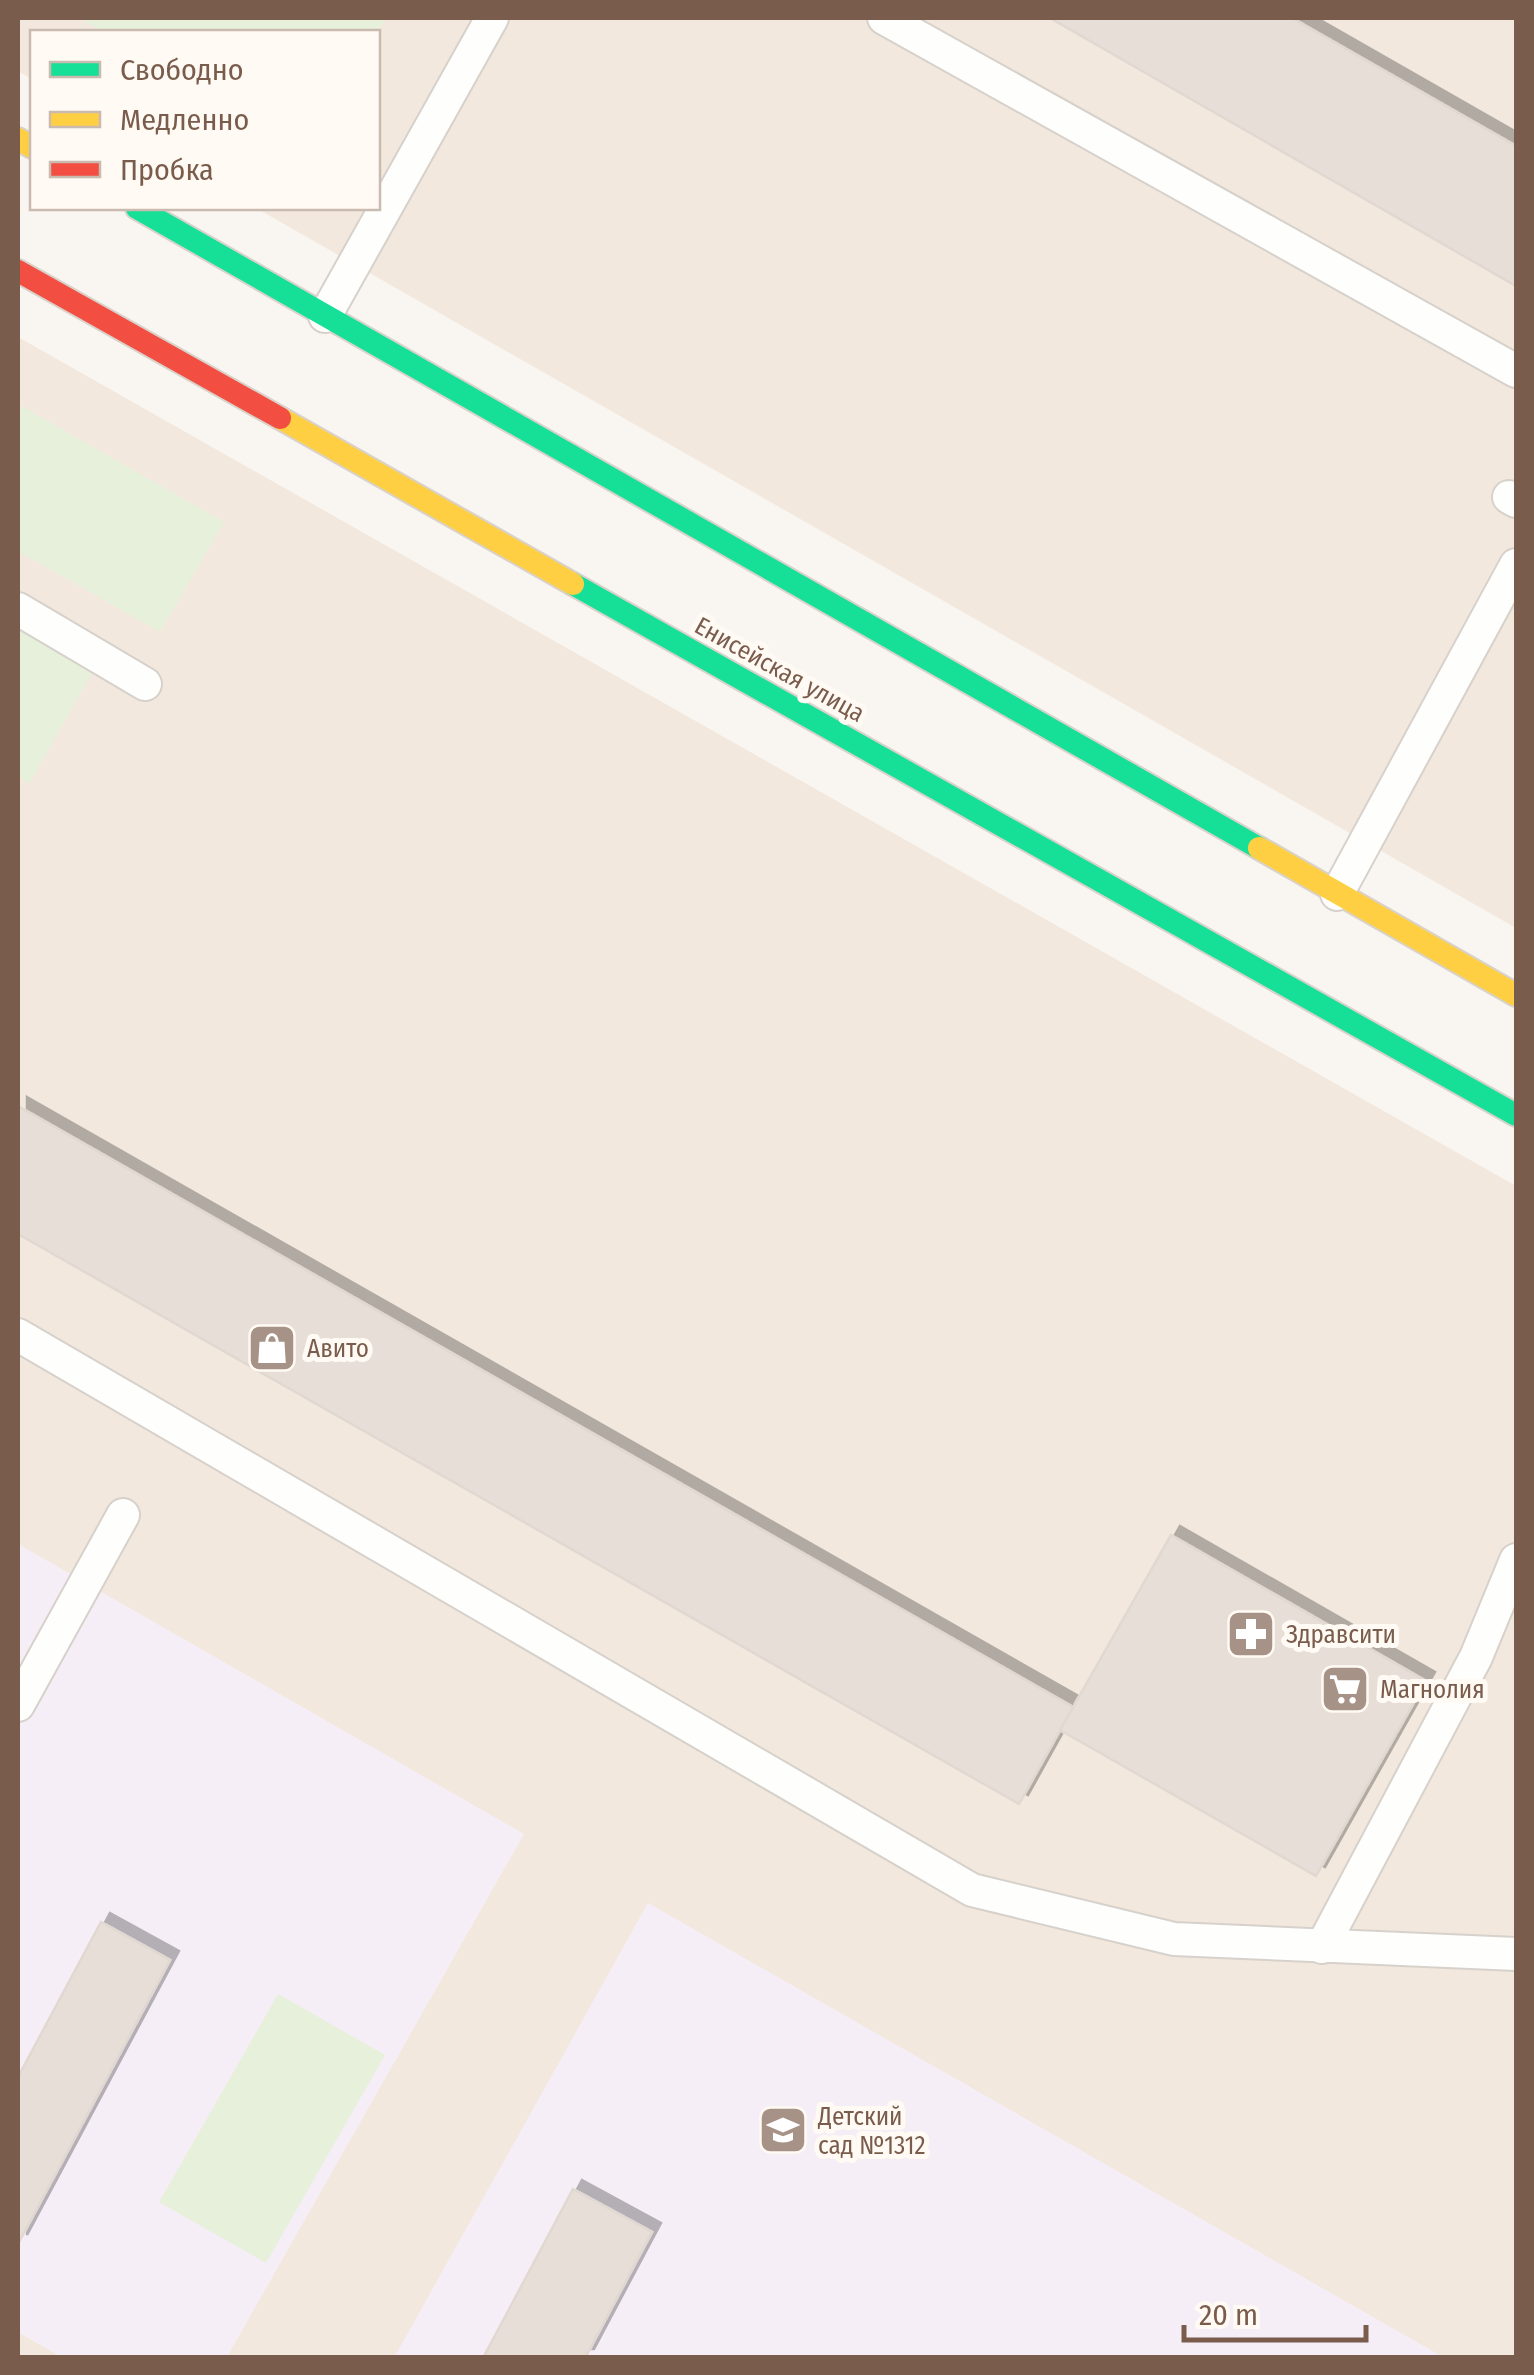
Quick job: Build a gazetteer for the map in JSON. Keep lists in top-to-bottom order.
{
  "streets": {
    "main road": ["Енисейская улица"]
  },
  "places": {
    "shop": ["Авито"],
    "pharmacy": ["Здравсити"],
    "supermarket": ["Магнолия"],
    "school or university": ["Детский сад №1312"]
  },
  "legend": ["Свободно", "Медленно", "Пробка"],
  "scale_bar": "20 m"
}
